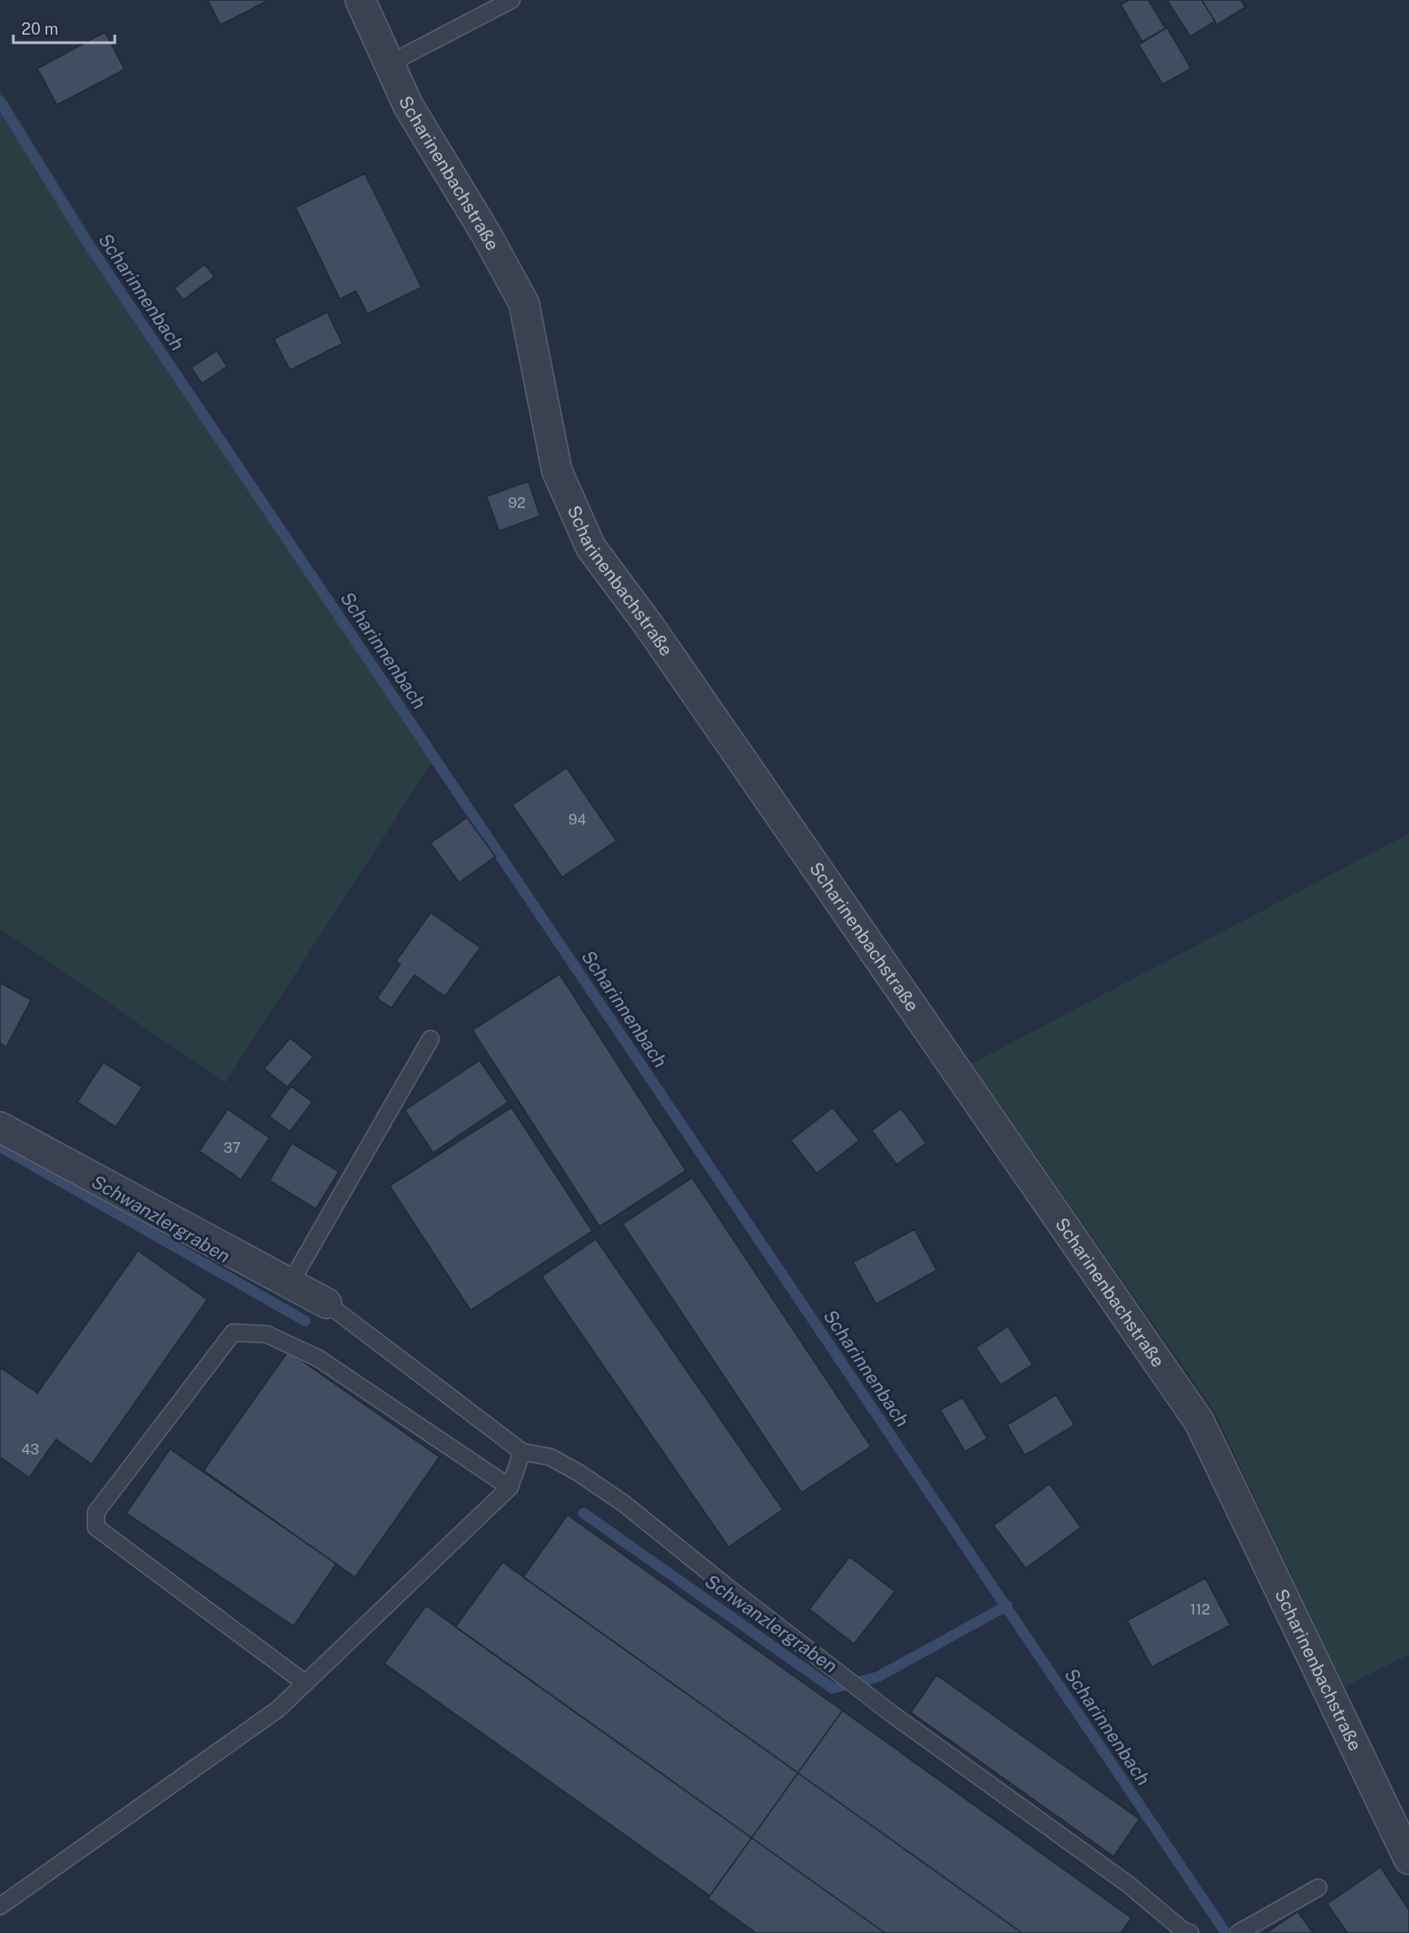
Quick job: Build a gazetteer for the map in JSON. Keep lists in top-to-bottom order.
{
  "streets": {
    "street": ["Scharinenbachstraße"]
  },
  "water": ["Scharinnenbach", "Schwanzlergraben"],
  "house_numbers": [
    "92",
    "94",
    "37",
    "43",
    "112"
  ],
  "scale_bar": "20 m"
}
